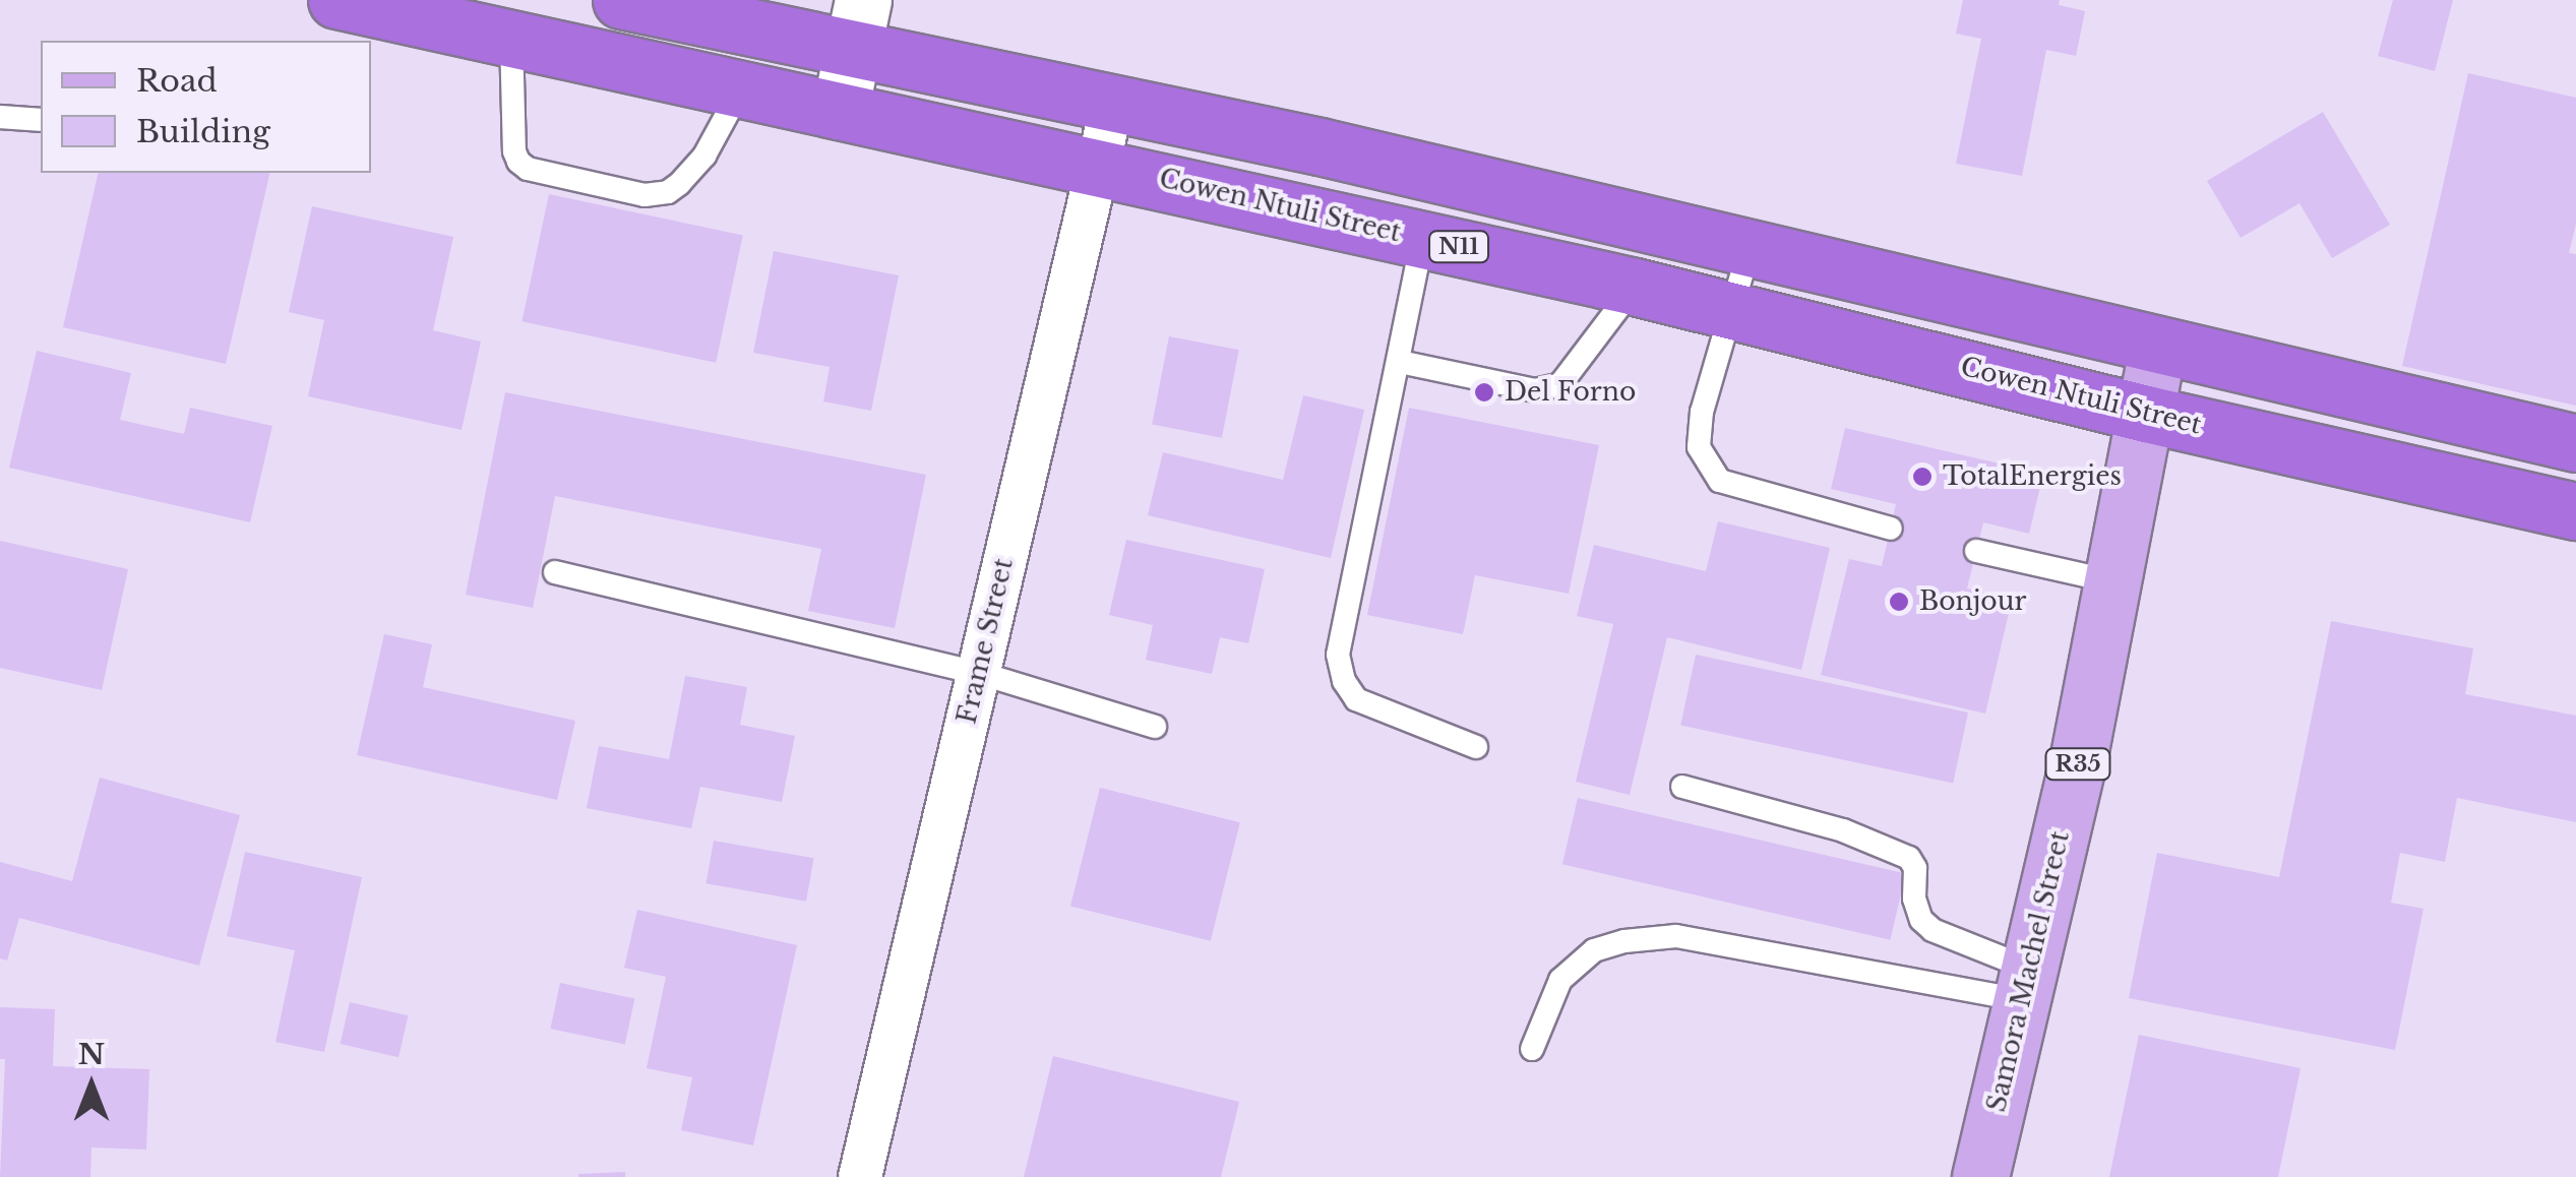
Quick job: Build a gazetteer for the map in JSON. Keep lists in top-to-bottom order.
{
  "streets": {
    "highway": ["Cowen Ntuli Street", "N11"],
    "main road": ["R35", "Samora Machel Street"],
    "street": ["Frame Street"]
  },
  "crossings": [
    ["Cowen Ntuli Street", "Frame Street"],
    ["Cowen Ntuli Street", "Samora Machel Street"]
  ],
  "places": ["Del Forno", "TotalEnergies", "Bonjour"],
  "legend": ["Road", "Building"],
  "north": "top"
}
